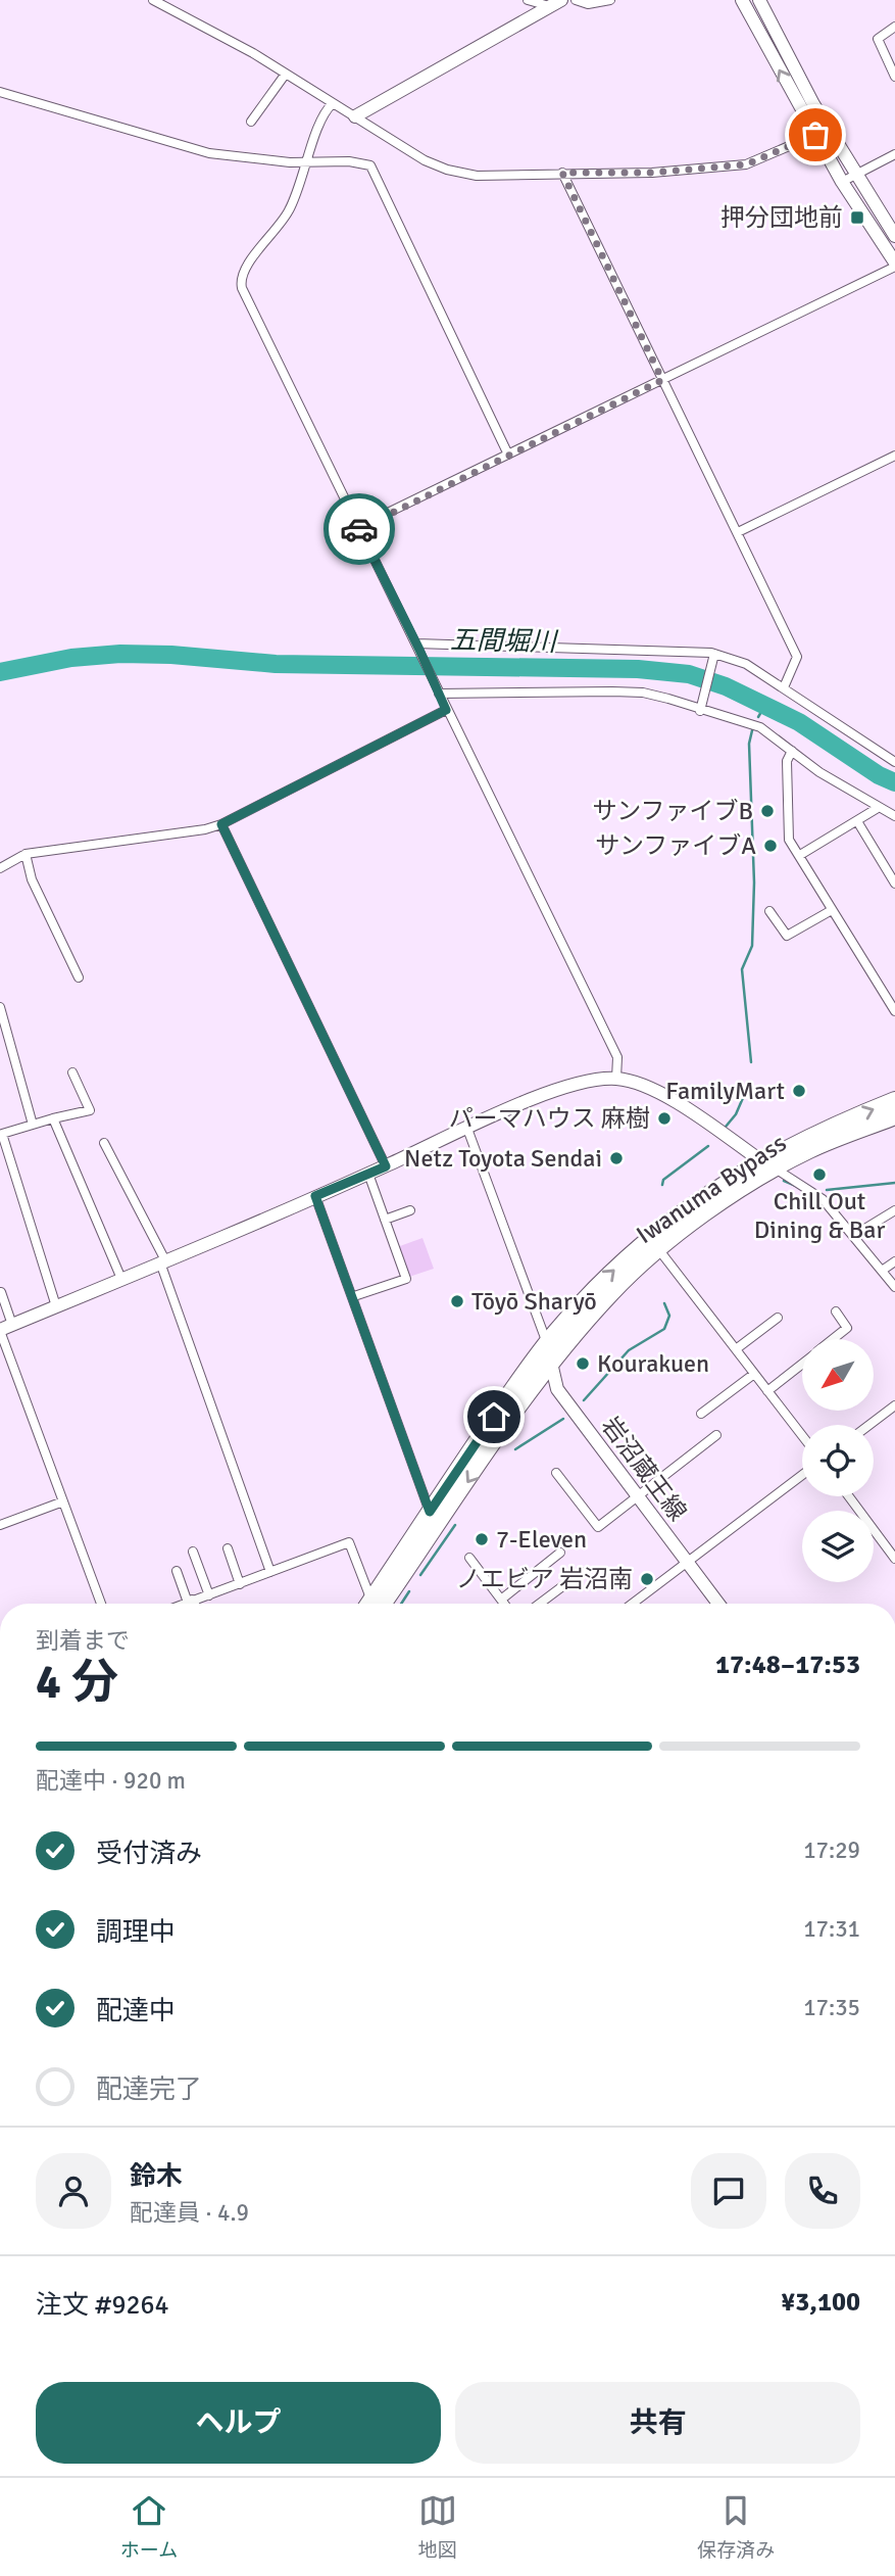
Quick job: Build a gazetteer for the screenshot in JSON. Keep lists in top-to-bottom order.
{
  "streets": {
    "highway": ["Iwanuma Bypass"],
    "street": ["岩沼蔵王線"]
  },
  "crossings": [
    ["Iwanuma Bypass", "岩沼蔵王線"]
  ],
  "water": ["五間堀川"],
  "places": {
    "transit": ["押分団地前"],
    "other": [
      "サンファイブB",
      "サンファイブA",
      "FamilyMart",
      "パーマハウス 麻樹",
      "Netz Toyota Sendai",
      "Chill Out Dining & Bar",
      "Tōyō Sharyō",
      "Kourakuen",
      "7-Eleven",
      "ノエビア 岩沼南"
    ]
  },
  "north": "bottom left",
  "page": {
    "heading": ["4 分", "到着まで", "17:48–17:53"],
    "panel": [
      "鈴木",
      "配達員 · 4.9",
      "注文 #9264",
      "¥3,100"
    ],
    "bar": "配達中 · 920 m",
    "list": [
      ["受付済み", "17:29"],
      ["調理中", "17:31"],
      ["配達中", "17:35"],
      "配達完了"
    ],
    "buttons": ["ヘルプ", "共有"],
    "tabs": ["ホーム", "地図", "保存済み"]
  }
}
